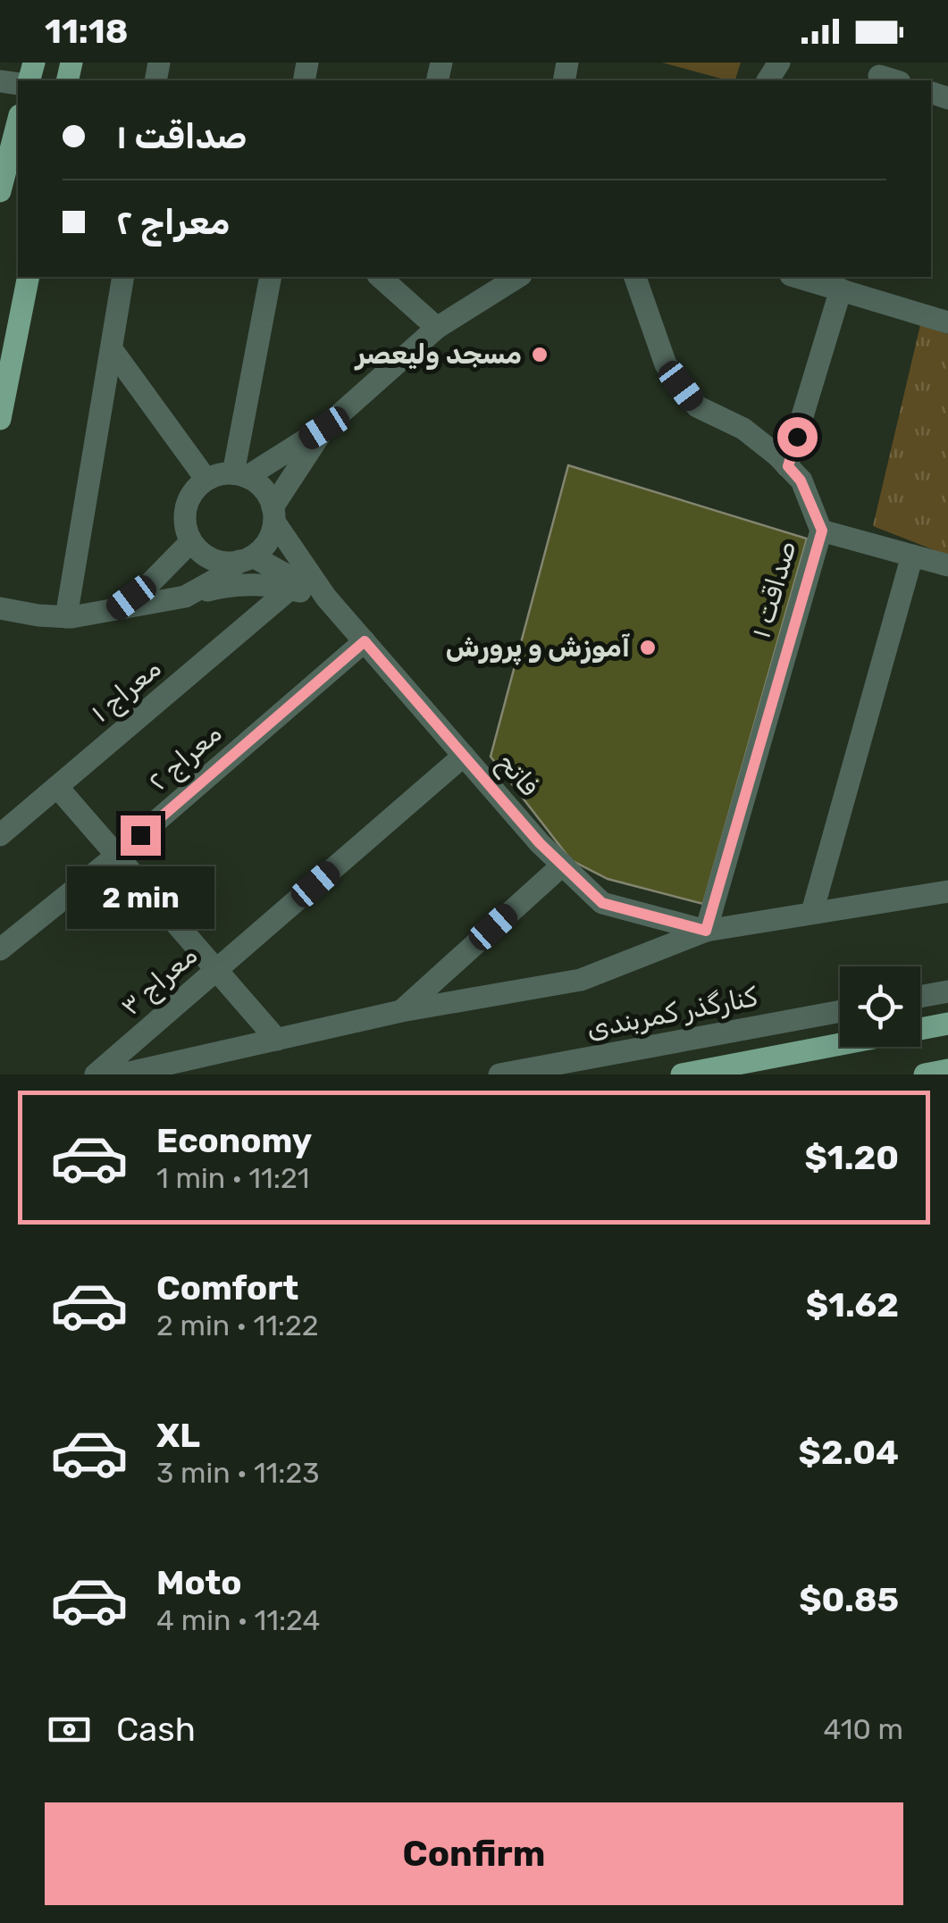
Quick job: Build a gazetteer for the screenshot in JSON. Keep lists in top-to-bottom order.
{
  "streets": {
    "street": [
      "صداقت ۱",
      "معراج ۱",
      "معراج ۲",
      "فاتح",
      "معراج ۳",
      "کنارگذر کمربندی"
    ]
  },
  "crossings": [
    ["صداقت ۱", "فاتح"],
    ["معراج ۲", "فاتح"],
    ["فاتح", "معراج ۳"]
  ],
  "places": ["مسجد ولیعصر", "آموزش و پرورش"],
  "page": {
    "status": "11:18",
    "banner": ["صداقت ۱", "معراج ۲"],
    "bubble": "2 min",
    "list": [
      {
        "name": "Economy",
        "note": "1 min · 11:21",
        "value": "$1.20"
      },
      {
        "name": "Comfort",
        "note": "2 min · 11:22",
        "value": "$1.62"
      },
      {
        "name": "XL",
        "note": "3 min · 11:23",
        "value": "$2.04"
      },
      {
        "name": "Moto",
        "note": "4 min · 11:24",
        "value": "$0.85"
      }
    ],
    "pay": ["Cash", "410 m"],
    "buttons": "Confirm"
  }
}
